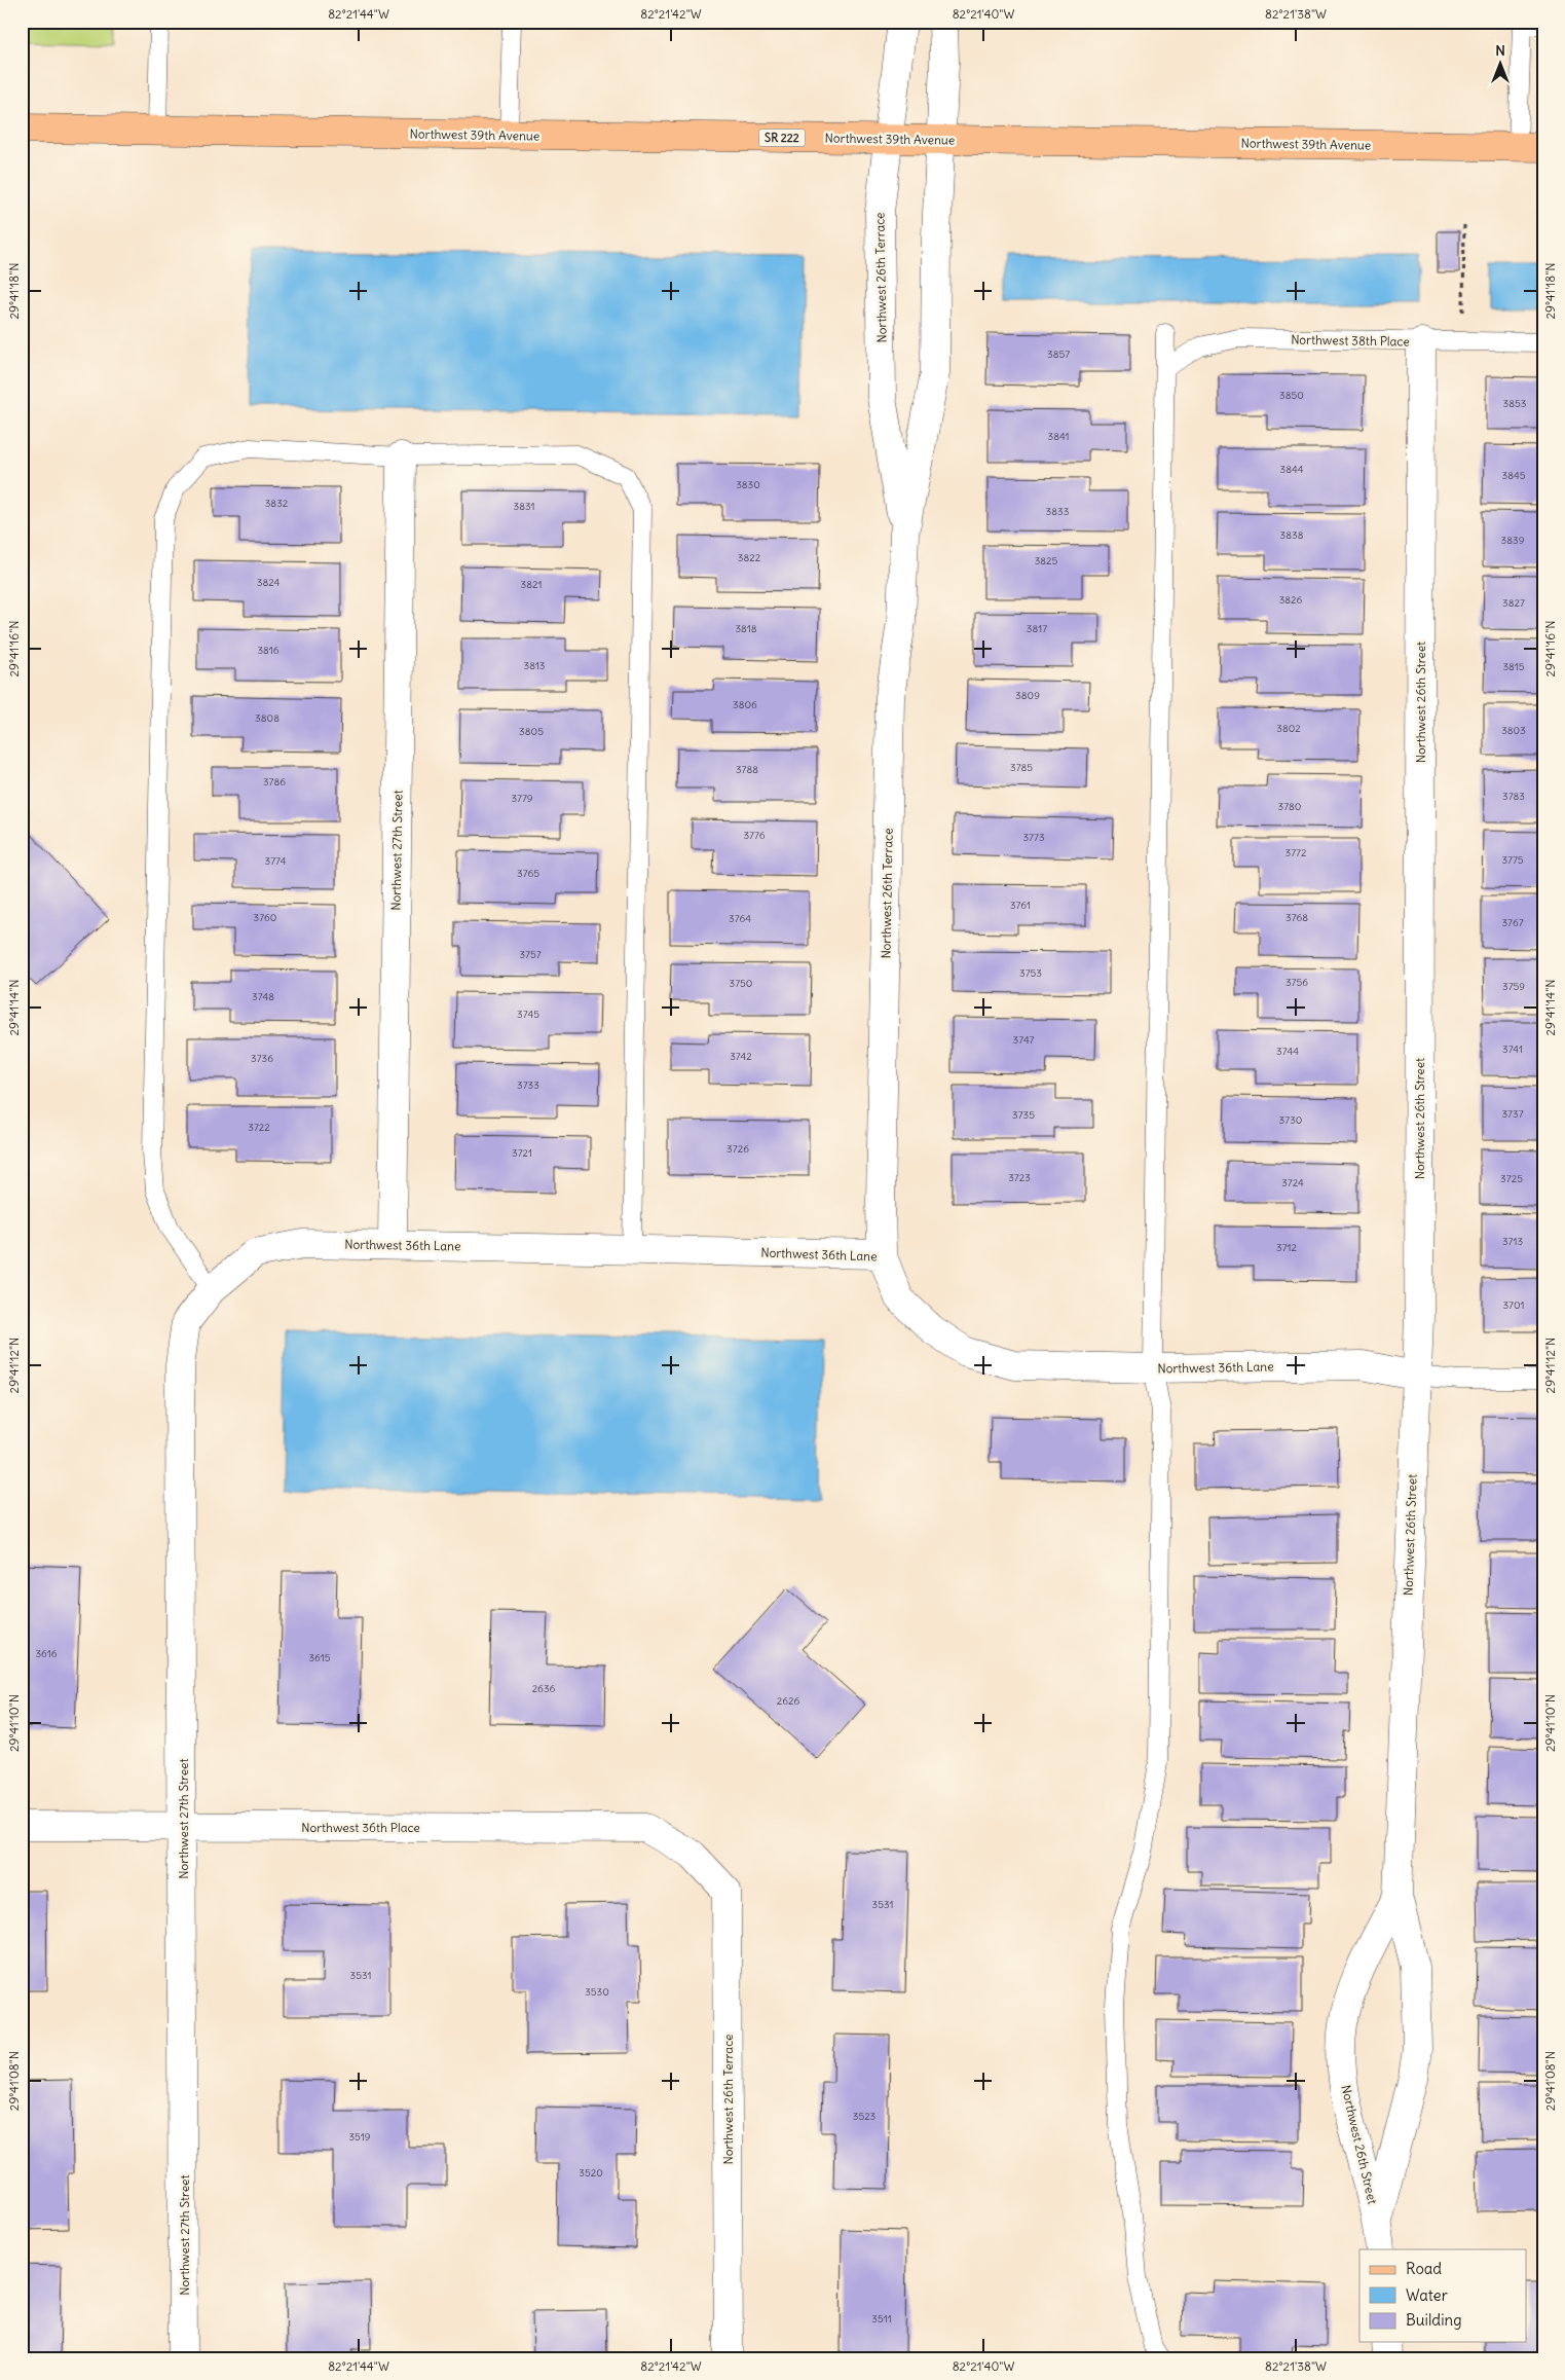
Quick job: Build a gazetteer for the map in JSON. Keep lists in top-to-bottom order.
{
  "streets": {
    "main road": ["Northwest 39th Avenue", "SR 222"],
    "street": [
      "Northwest 26th Terrace",
      "Northwest 26th Street",
      "Northwest 27th Street",
      "Northwest 36th Lane",
      "Northwest 36th Place"
    ],
    "lane": ["Northwest 38th Place"]
  },
  "crossings": [
    ["Northwest 39th Avenue", "Northwest 26th Terrace"],
    ["Northwest 26th Terrace", "Northwest 36th Lane"],
    ["Northwest 26th Terrace", "Northwest 36th Place"],
    ["Northwest 38th Place", "Northwest 26th Street"],
    ["Northwest 26th Street", "Northwest 36th Lane"],
    ["Northwest 27th Street", "Northwest 36th Lane"],
    ["Northwest 27th Street", "Northwest 36th Place"]
  ],
  "house_numbers": [
    "3857",
    "3850",
    "3853",
    "3841",
    "3844",
    "3845",
    "3830",
    "3832",
    "3831",
    "3833",
    "3838",
    "3839",
    "3822",
    "3825",
    "3824",
    "3821",
    "3826",
    "3827",
    "3818",
    "3817",
    "3816",
    "3813",
    "3815",
    "3809",
    "3806",
    "3808",
    "3802",
    "3803",
    "3805",
    "3785",
    "3788",
    "3786",
    "3783",
    "3779",
    "3780",
    "3776",
    "3773",
    "3772",
    "3775",
    "3774",
    "3765",
    "3761",
    "3760",
    "3768",
    "3764",
    "3767",
    "3757",
    "3753",
    "3756",
    "3750",
    "3759",
    "3748",
    "3745",
    "3747",
    "3741",
    "3744",
    "3742",
    "3736",
    "3733",
    "3737",
    "3735",
    "3730",
    "3722",
    "3726",
    "3721",
    "3723",
    "3725",
    "3724",
    "3713",
    "3712",
    "3701",
    "3616",
    "3615",
    "2636",
    "2626",
    "3531",
    "3531",
    "3530",
    "3523",
    "3519",
    "3520",
    "3511"
  ],
  "legend": ["Road", "Water", "Building"],
  "north": "top",
  "coordinates": [
    "82°21'44\"W",
    "82°21'42\"W",
    "82°21'40\"W",
    "82°21'38\"W",
    "29°41'18\"N",
    "29°41'16\"N",
    "29°41'14\"N",
    "29°41'12\"N",
    "29°41'10\"N",
    "29°41'08\"N"
  ]
}
